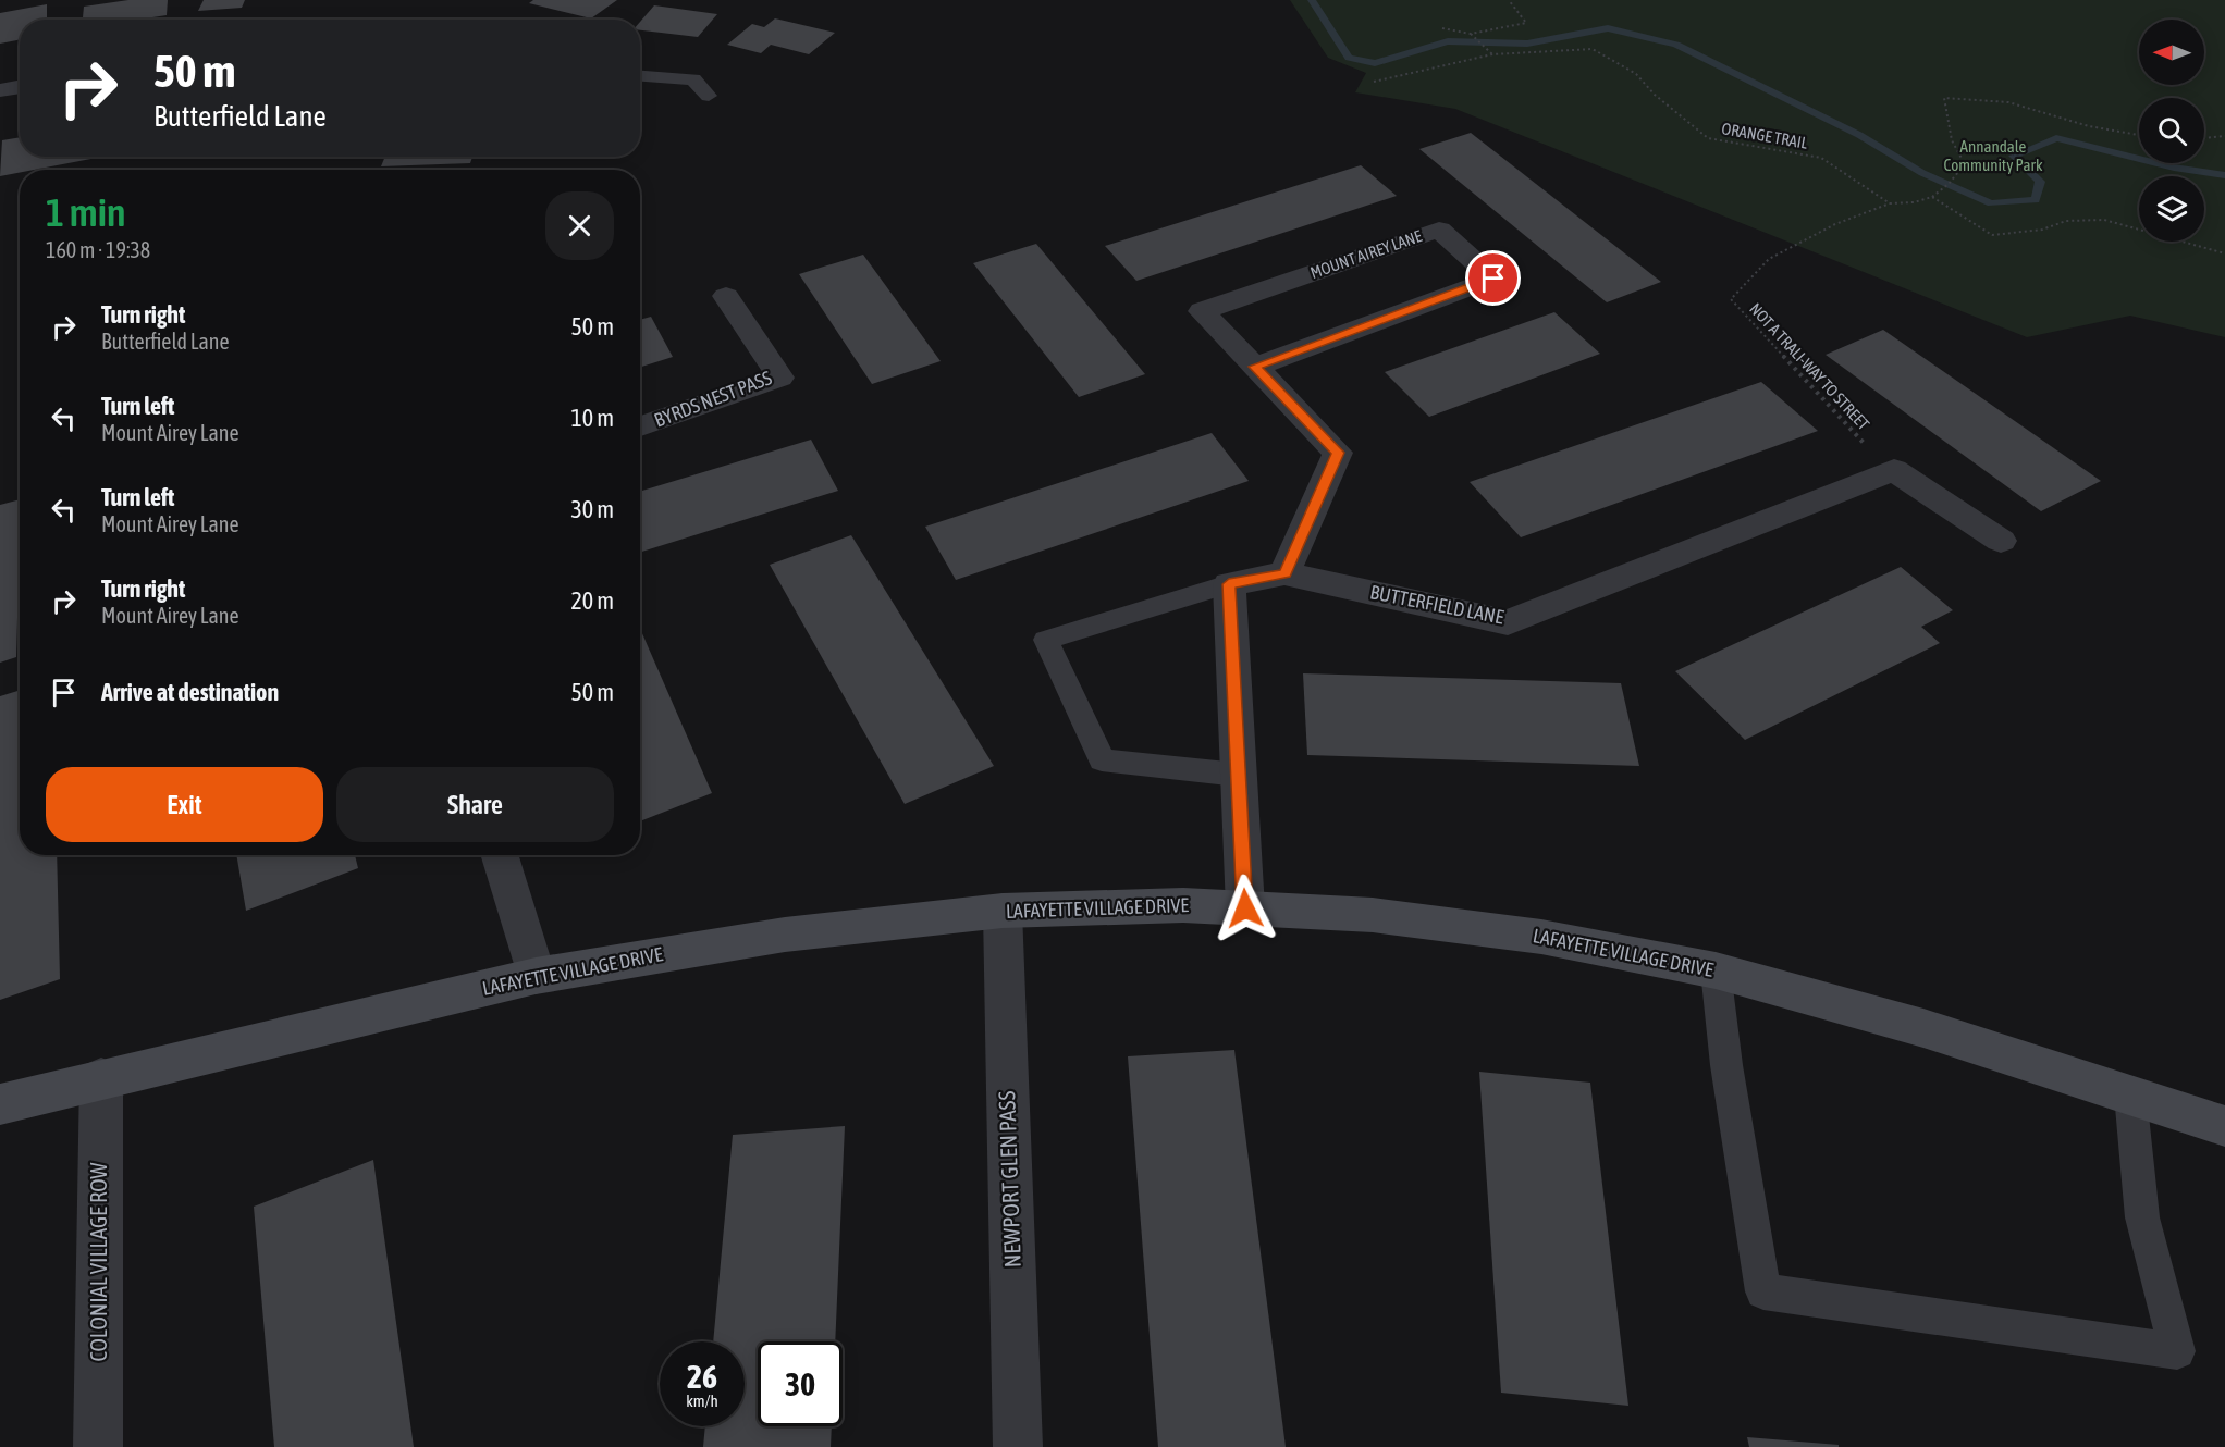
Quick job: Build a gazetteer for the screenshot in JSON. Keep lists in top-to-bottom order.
{
  "streets": {
    "street": [
      "MOUNT AIREY LANE",
      "BYRDS NEST PASS",
      "BUTTERFIELD LANE",
      "LAFAYETTE VILLAGE DRIVE",
      "NEWPORT GLEN PASS",
      "COLONIAL VILLAGE ROW"
    ],
    "path": ["ORANGE TRAIL", "NOT A TRALI-WAY TO STREET"]
  },
  "crossings": [
    ["ORANGE TRAIL", "NOT A TRALI-WAY TO STREET"],
    ["MOUNT AIREY LANE", "BUTTERFIELD LANE"],
    ["NOT A TRALI-WAY TO STREET", "BUTTERFIELD LANE"],
    ["LAFAYETTE VILLAGE DRIVE", "NEWPORT GLEN PASS"],
    ["LAFAYETTE VILLAGE DRIVE", "COLONIAL VILLAGE ROW"]
  ],
  "parks": ["Annandale Community Park"],
  "north": "left",
  "page": {
    "turn": ["50 m", "Butterfield Lane"],
    "heading": ["1 min", "160 m · 19:38"],
    "list": [
      {
        "name": "Turn right",
        "note": "Butterfield Lane",
        "value": "50 m"
      },
      {
        "name": "Turn left",
        "note": "Mount Airey Lane",
        "value": "10 m"
      },
      {
        "name": "Turn left",
        "note": "Mount Airey Lane",
        "value": "30 m"
      },
      {
        "name": "Turn right",
        "note": "Mount Airey Lane",
        "value": "20 m"
      },
      {
        "name": "Arrive at destination",
        "value": "50 m"
      }
    ],
    "buttons": ["Exit", "Share"],
    "speed": "26 km/h",
    "limit": "30"
  }
}
